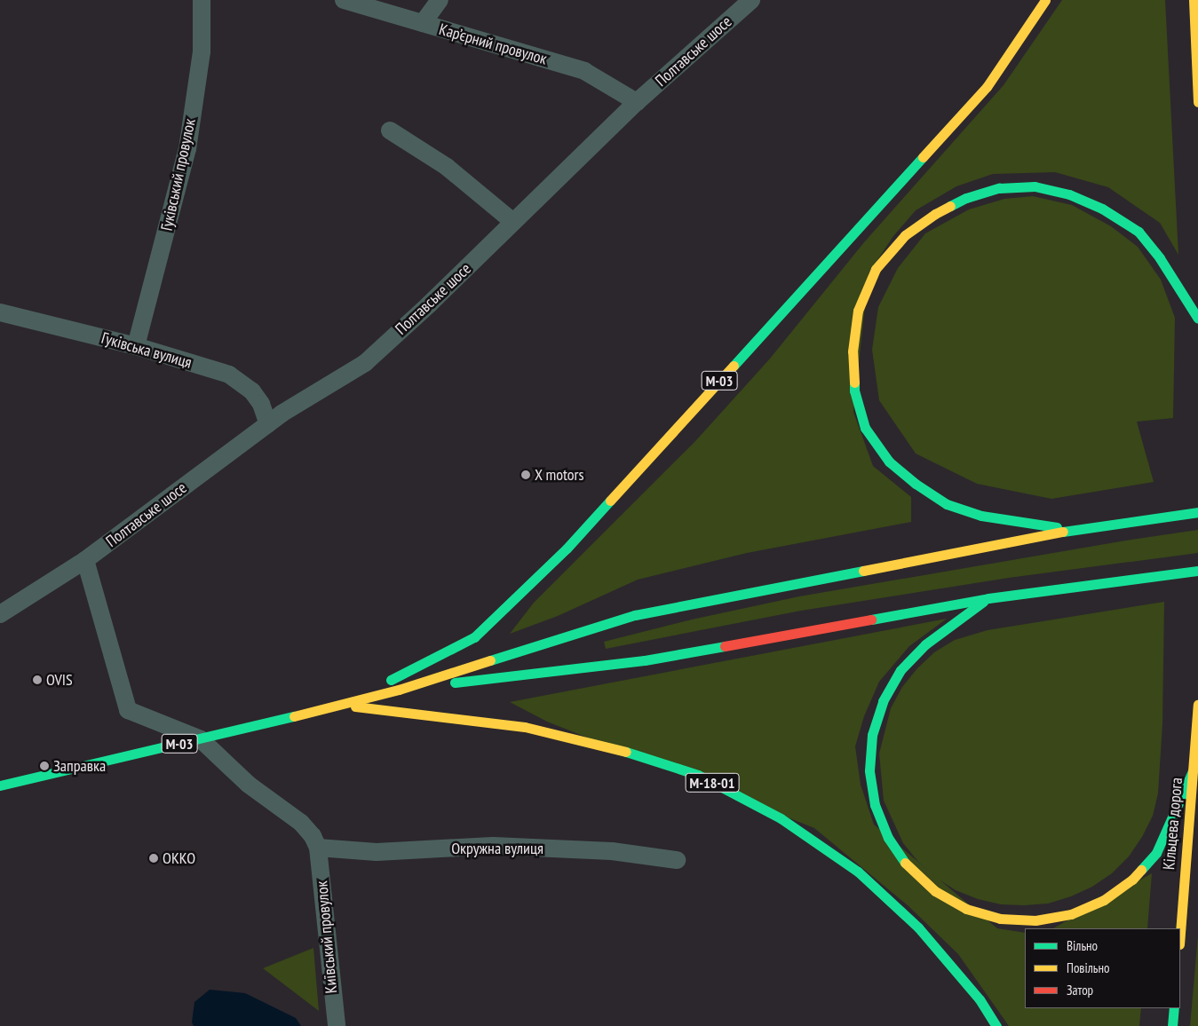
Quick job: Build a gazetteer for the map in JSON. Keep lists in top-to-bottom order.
{
  "streets": {
    "highway": ["М-03", "М-18-01", "Кільцева дорога"],
    "street": [
      "Кар’єрний провулок",
      "Полтавське шосе",
      "Гуківський провулок",
      "Гуківська вулиця",
      "Окружна вулиця",
      "Київський провулок"
    ]
  },
  "crossings": [
    ["Кар’єрний провулок", "Полтавське шосе"],
    ["Полтавське шосе", "Гуківська вулиця"],
    ["Гуківський провулок", "Гуківська вулиця"],
    ["М-03", "М-18-01"],
    ["Окружна вулиця", "Київський провулок"]
  ],
  "places": [
    "Х motors",
    "OVIS",
    "Заправка",
    "ОККО"
  ],
  "legend": ["Вільно", "Повільно", "Затор"]
}
